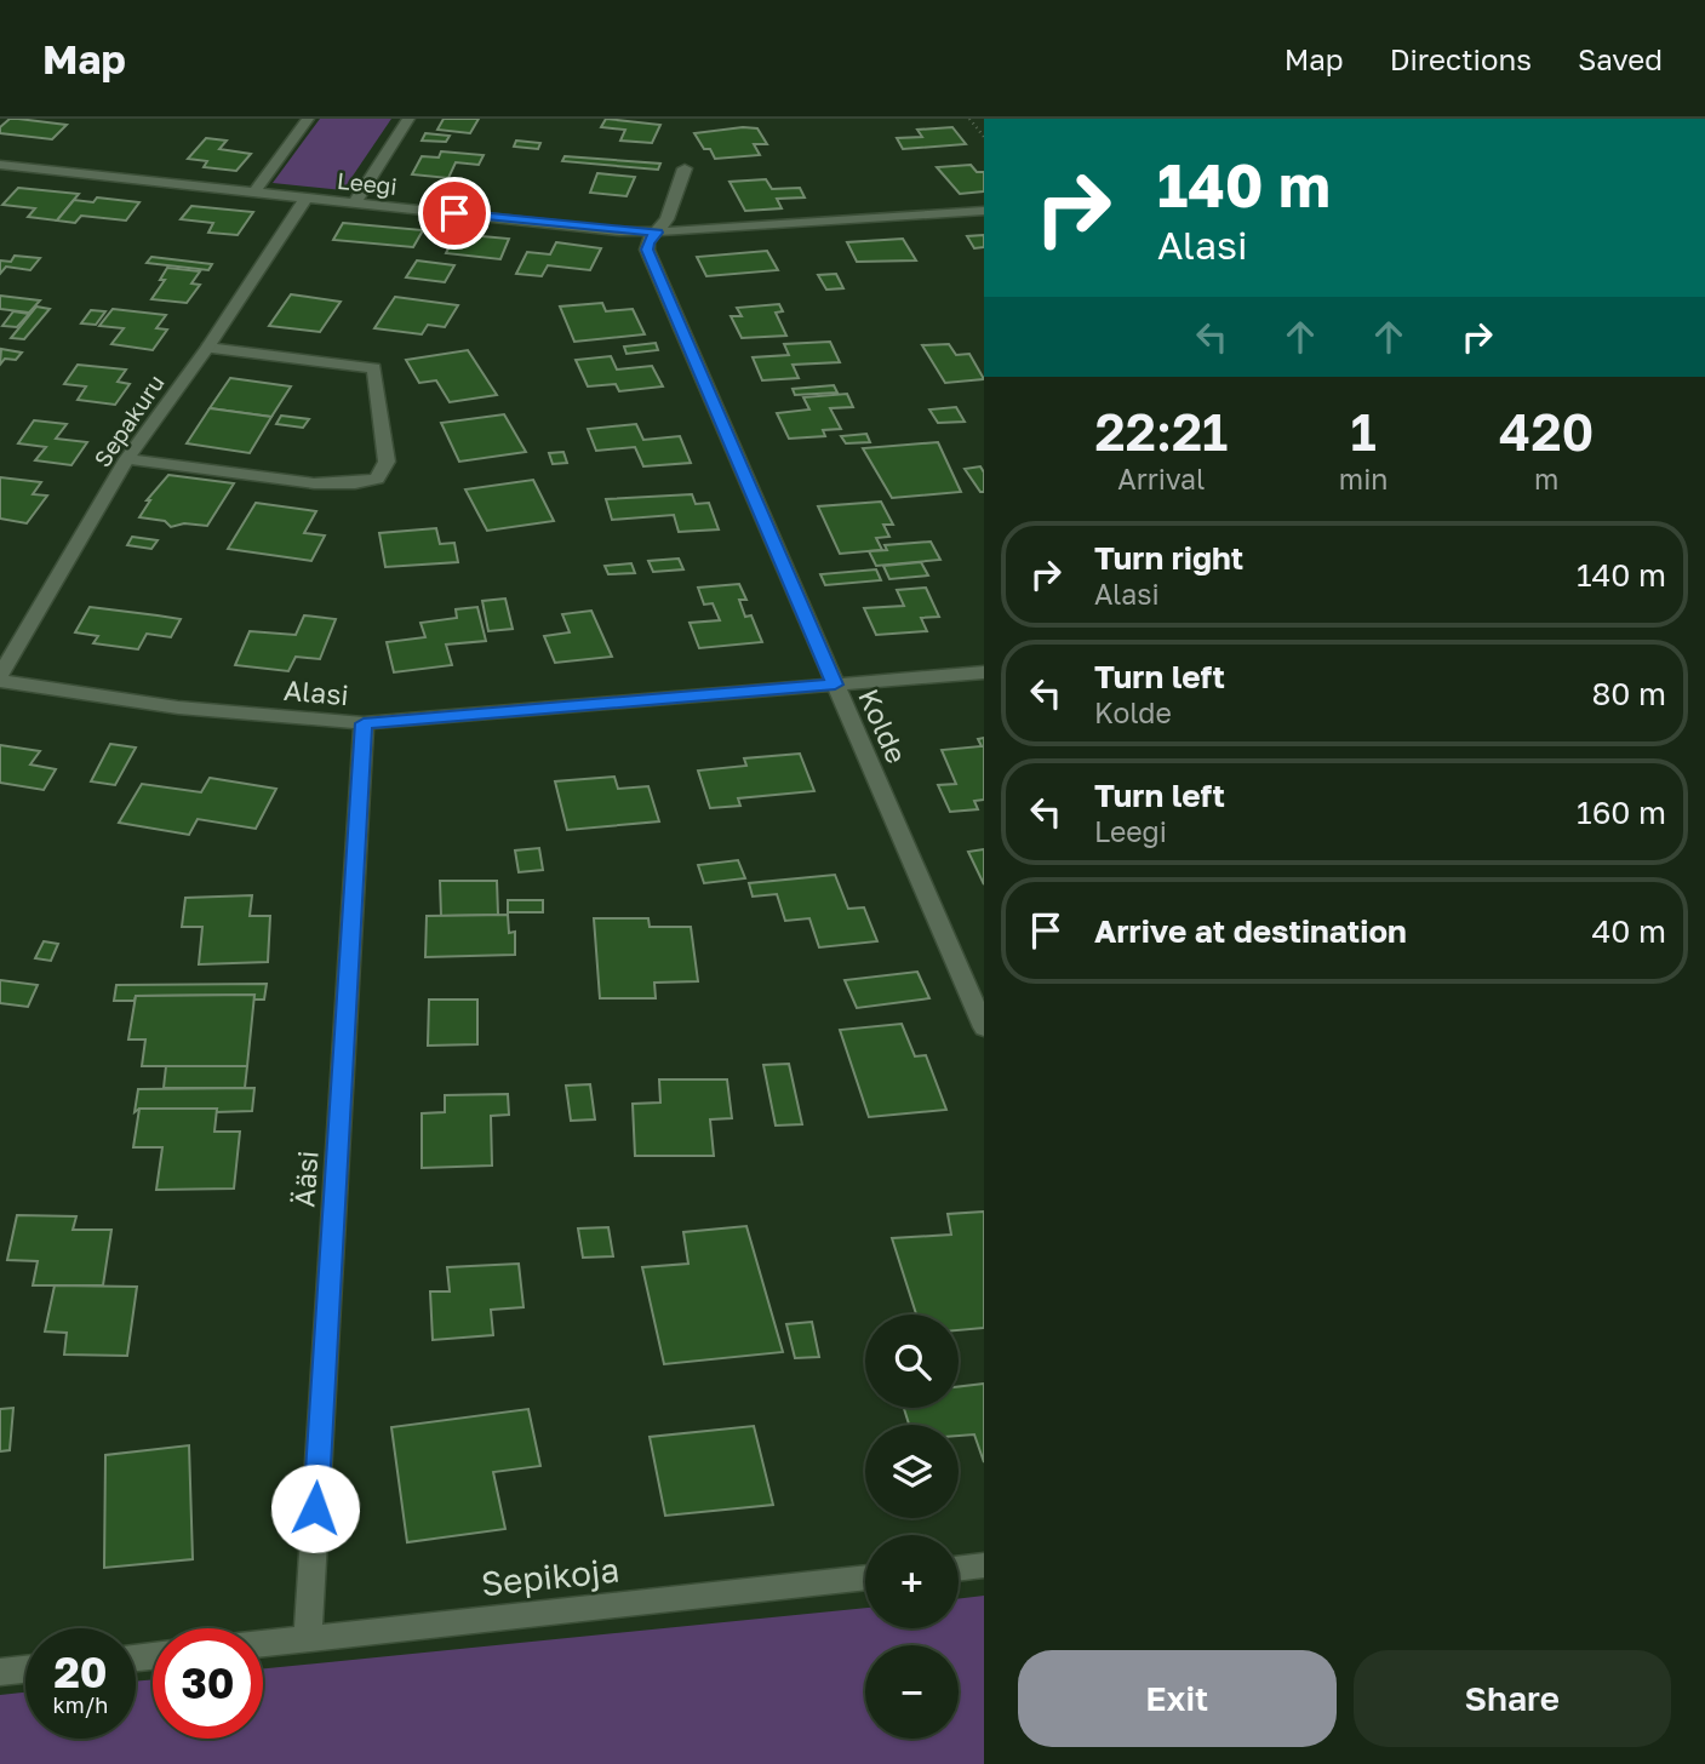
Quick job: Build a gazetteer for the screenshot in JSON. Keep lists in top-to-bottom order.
{
  "streets": {
    "street": [
      "Leegi",
      "Sepakuru",
      "Alasi",
      "Kolde",
      "Ääsi",
      "Sepikoja"
    ]
  },
  "crossings": [
    ["Leegi", "Sepakuru"],
    ["Leegi", "Kolde"],
    ["Sepakuru", "Alasi"],
    ["Alasi", "Kolde"],
    ["Alasi", "Ääsi"],
    ["Ääsi", "Sepikoja"]
  ],
  "page": {
    "header": "Map",
    "nav": ["Map", "Directions", "Saved"],
    "turn": ["140 m", "Alasi"],
    "eta": [
      "22:21",
      "Arrival",
      "1",
      "min",
      "420",
      "m"
    ],
    "list": [
      {
        "name": "Turn right",
        "note": "Alasi",
        "value": "140 m"
      },
      {
        "name": "Turn left",
        "note": "Kolde",
        "value": "80 m"
      },
      {
        "name": "Turn left",
        "note": "Leegi",
        "value": "160 m"
      },
      {
        "name": "Arrive at destination",
        "value": "40 m"
      }
    ],
    "map_buttons": ["+", "−"],
    "speed": "20 km/h",
    "limit": "30",
    "buttons": ["Exit", "Share"]
  }
}
